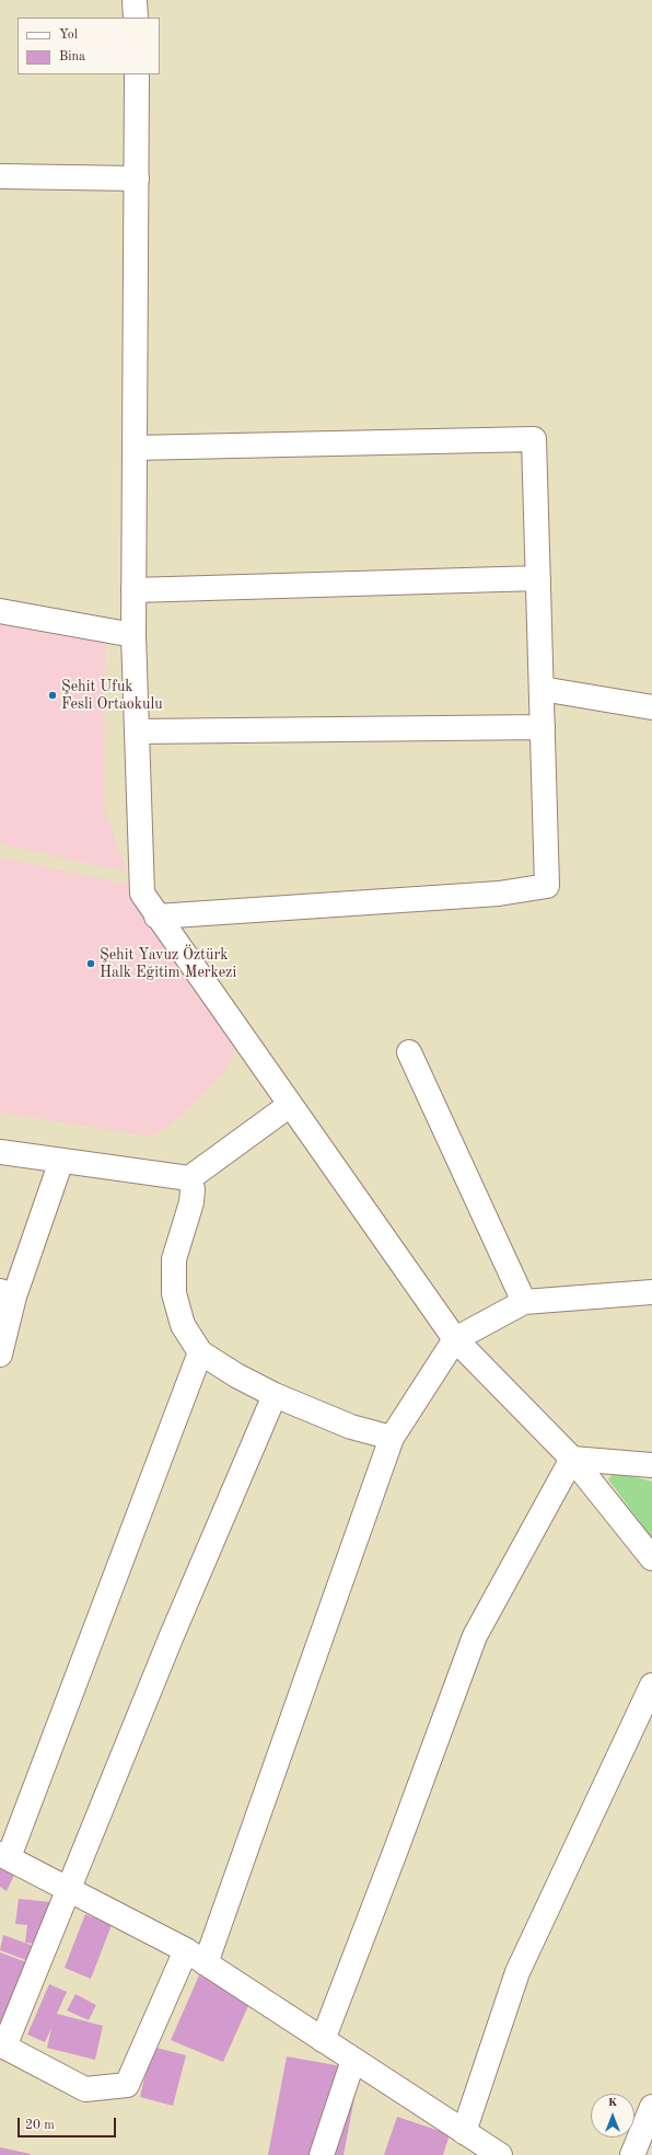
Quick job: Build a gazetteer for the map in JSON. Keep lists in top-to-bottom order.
{
  "places": ["Şehit Ufuk Fesli Ortaokulu", "Şehit Yavuz Öztürk Halk Eğitim Merkezi"],
  "legend": ["Yol", "Bina"],
  "scale_bar": "20 m",
  "north": "top"
}
